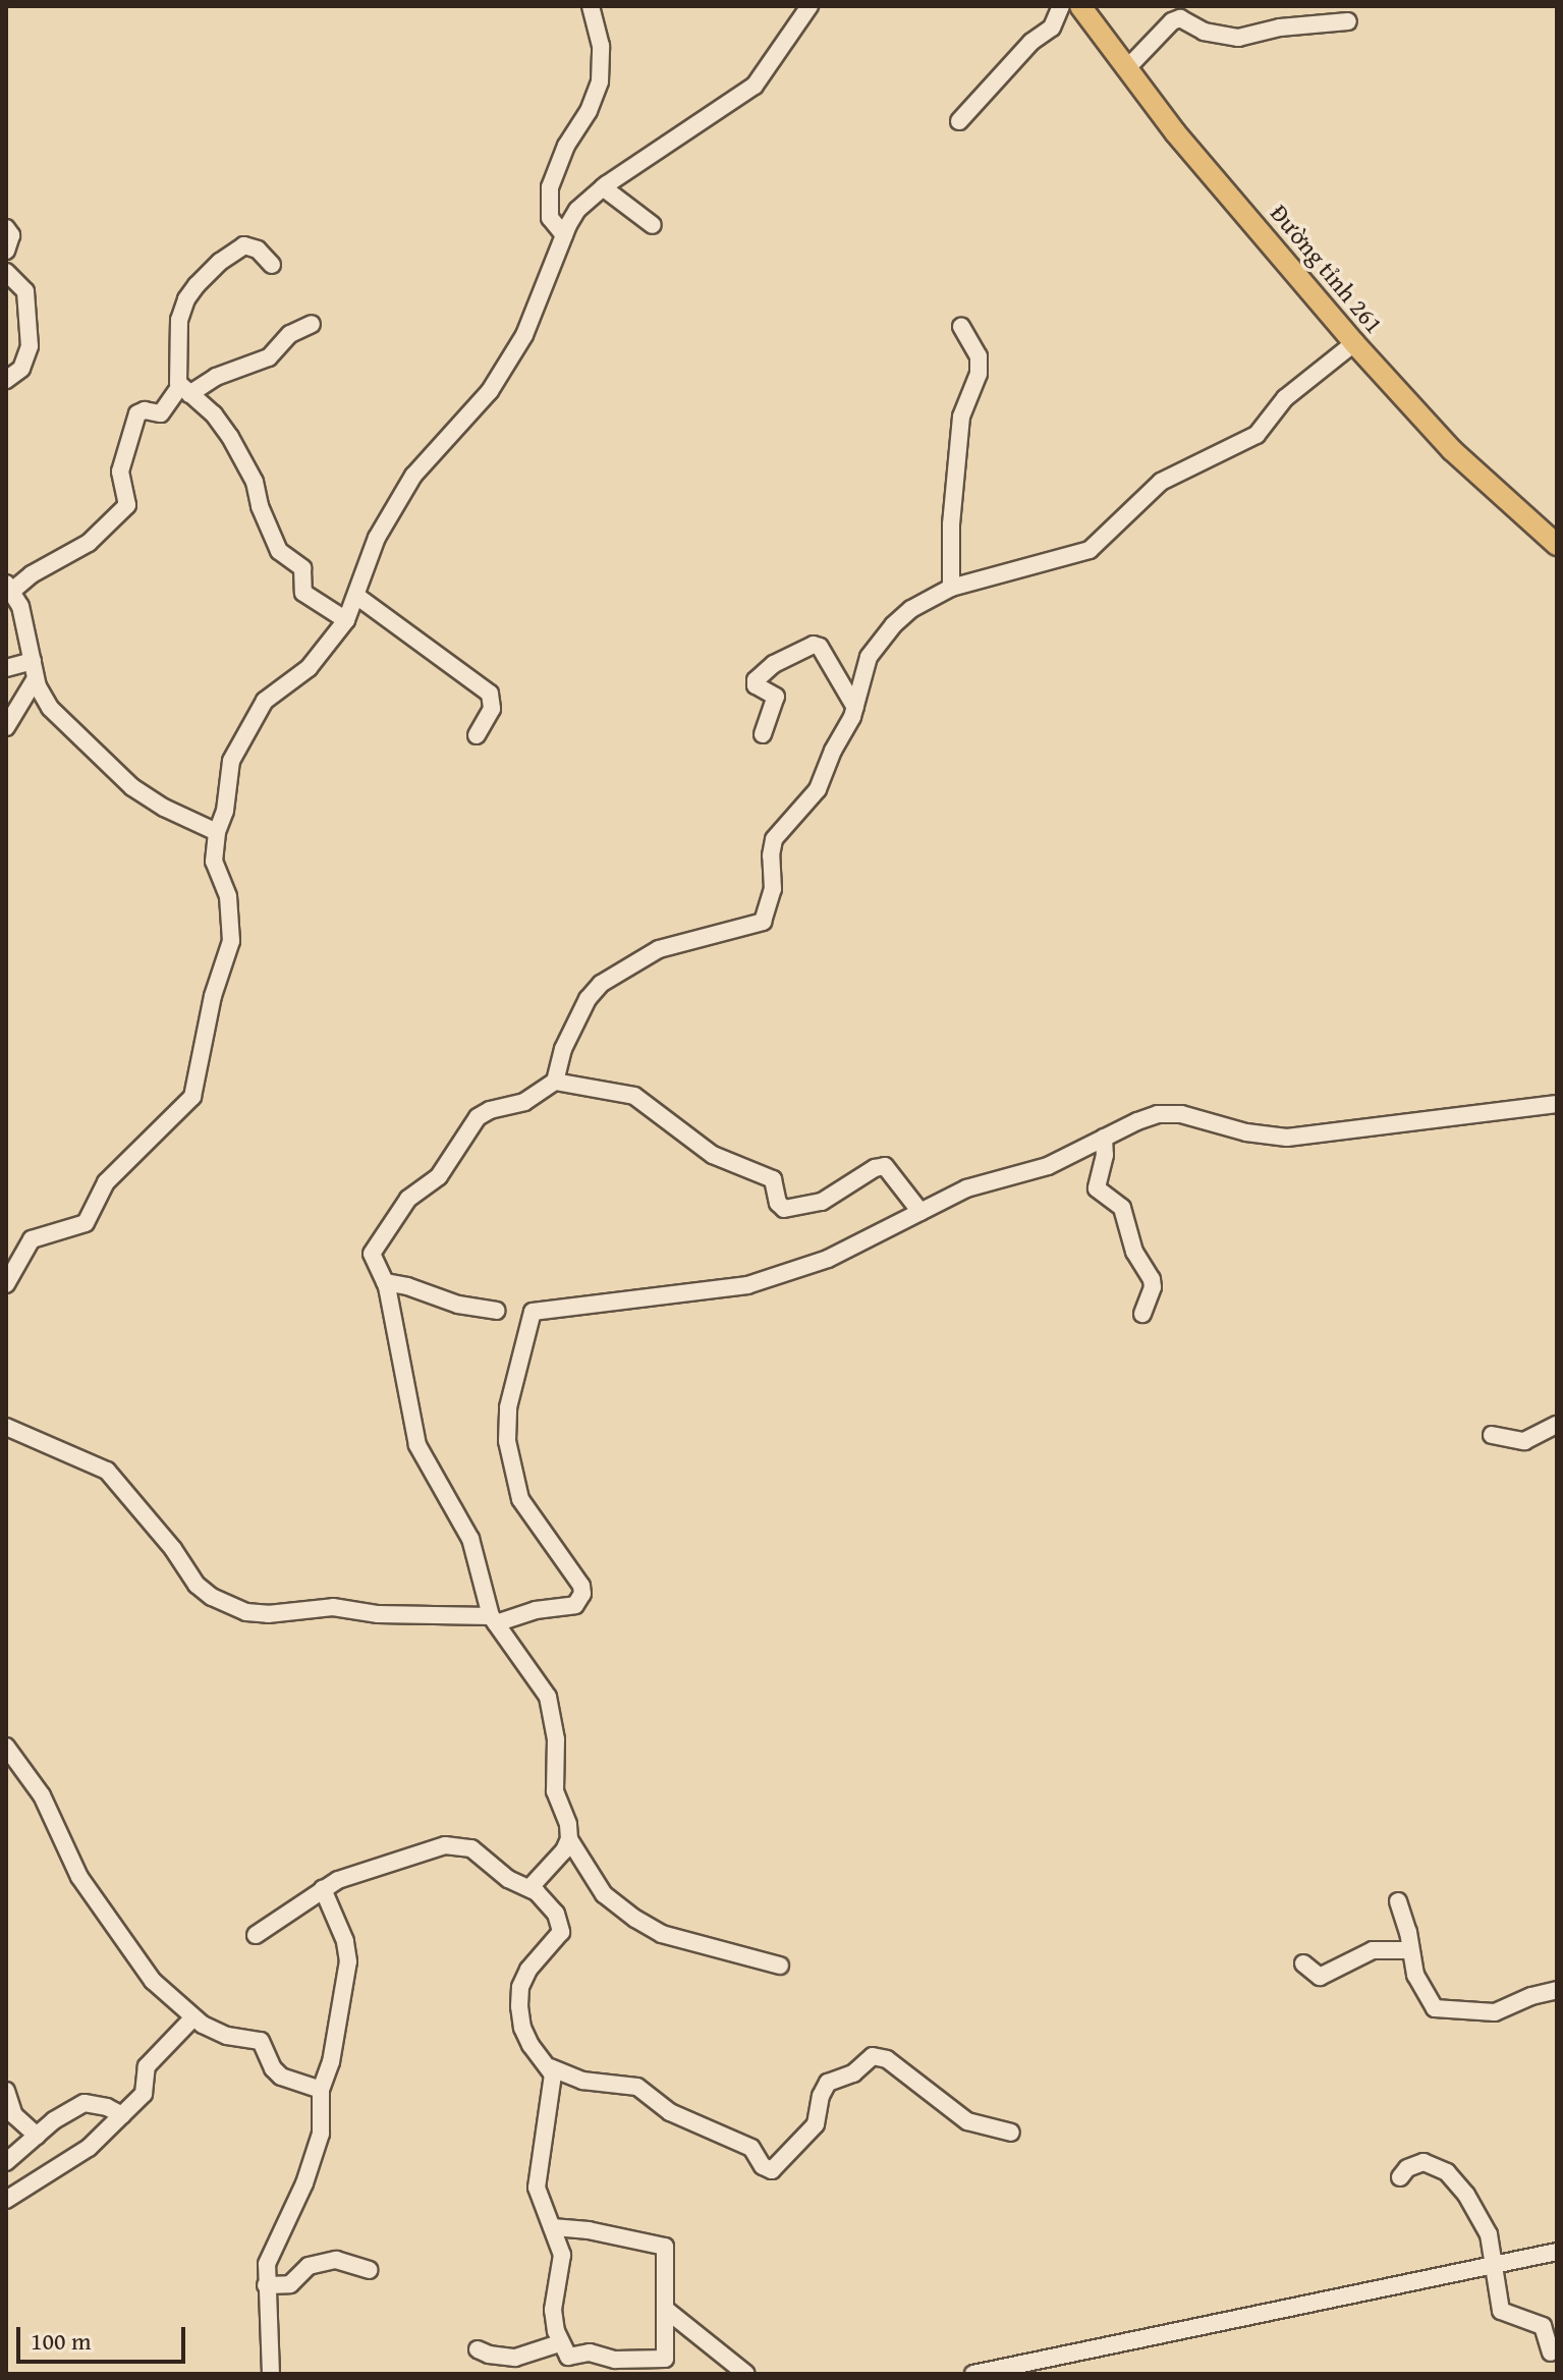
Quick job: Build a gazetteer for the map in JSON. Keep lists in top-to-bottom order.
{
  "streets": {
    "main road": ["Đường tỉnh 261"]
  },
  "scale_bar": "100 m"
}
